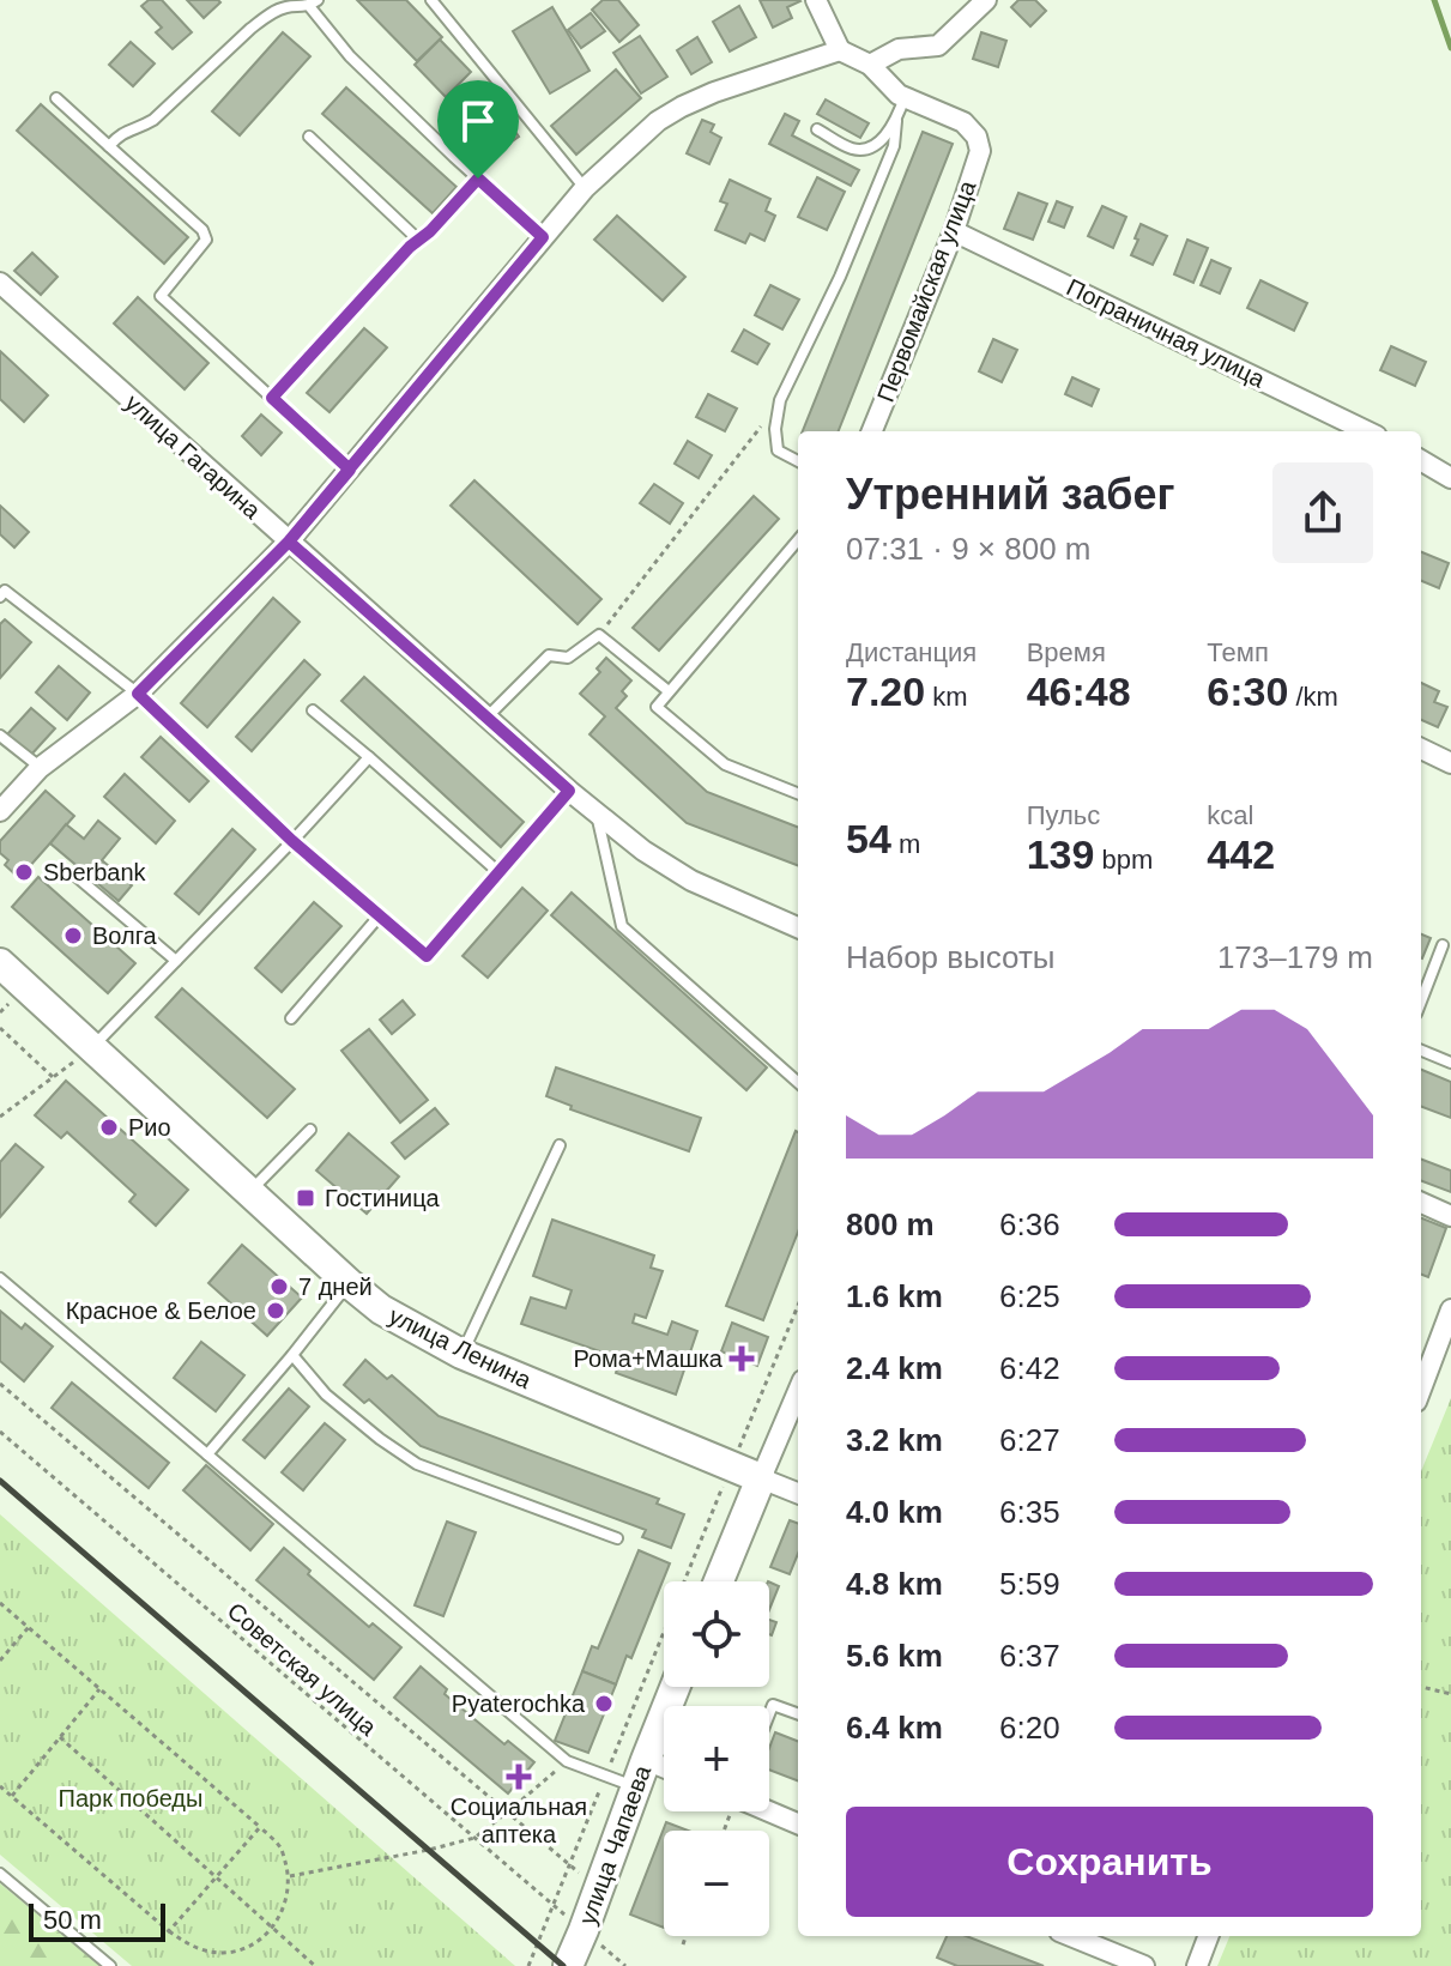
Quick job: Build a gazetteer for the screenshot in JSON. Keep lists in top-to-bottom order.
{
  "streets": {
    "main road": ["улица Ленина", "улица Чапаева"],
    "street": ["Первомайская улица", "Пограничная улица", "улица Гагарина"],
    "path": ["Советская улица"]
  },
  "crossings": [
    ["Первомайская улица", "Пограничная улица"],
    ["Советская улица", "улица Чапаева"]
  ],
  "parks": ["Парк победы"],
  "places": {
    "other": [
      "Sberbank",
      "Волга",
      "Рио",
      "7 дней",
      "Красное & Белое",
      "Pyaterochka"
    ],
    "transit": ["Гостиница"],
    "health": ["Рома+Машка", "Социальная аптека"]
  },
  "scale_bar": "50 m",
  "page": {
    "heading": ["Утренний забег", "07:31 · 9 × 800 m"],
    "stats": [
      ["Дистанция", "7.20 km"],
      ["Время", "46:48"],
      ["Темп", "6:30 /km"],
      ["54 m"],
      ["Пульс", "139 bpm"],
      ["kcal", "442"]
    ],
    "chart": ["Набор высоты", "173–179 m"],
    "list": [
      {
        "name": "800 m",
        "note": "6:36"
      },
      {
        "name": "1.6 km",
        "note": "6:25"
      },
      {
        "name": "2.4 km",
        "note": "6:42"
      },
      {
        "name": "3.2 km",
        "note": "6:27"
      },
      {
        "name": "4.0 km",
        "note": "6:35"
      },
      {
        "name": "4.8 km",
        "note": "5:59"
      },
      {
        "name": "5.6 km",
        "note": "6:37"
      },
      {
        "name": "6.4 km",
        "note": "6:20"
      }
    ],
    "map_buttons": ["+", "−"],
    "buttons": "Сохранить",
    "scale": "50 m"
  }
}
